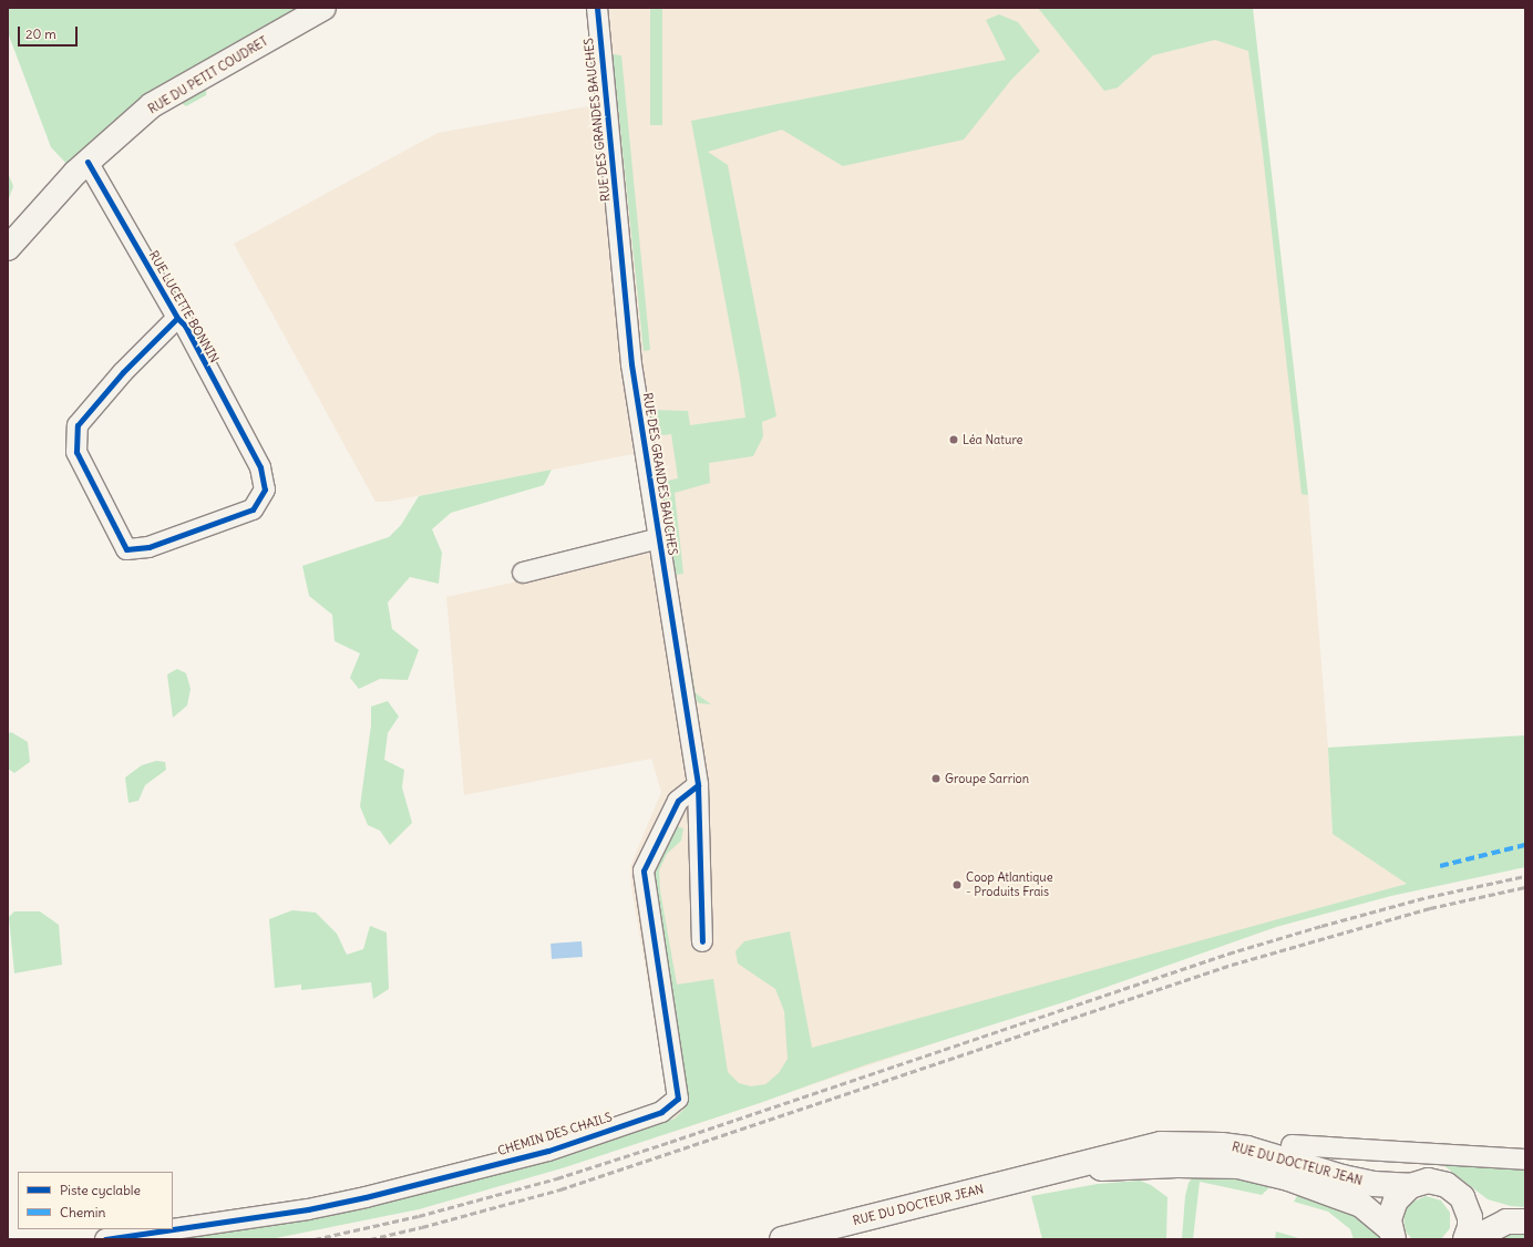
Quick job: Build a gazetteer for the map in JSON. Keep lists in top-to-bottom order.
{
  "streets": {
    "street": [
      "RUE DU PETIT COUDRET",
      "RUE DES GRANDES BAUCHES",
      "RUE LUCETTE BONNIN",
      "CHEMIN DES CHAILS",
      "RUE DU DOCTEUR JEAN"
    ]
  },
  "crossings": [
    ["RUE DU PETIT COUDRET", "RUE LUCETTE BONNIN"],
    ["RUE DES GRANDES BAUCHES", "CHEMIN DES CHAILS"]
  ],
  "places": ["Léa Nature", "Groupe Sarrion", "Coop Atlantique - Produits Frais"],
  "legend": ["Piste cyclable", "Chemin"],
  "scale_bar": "20 m"
}
